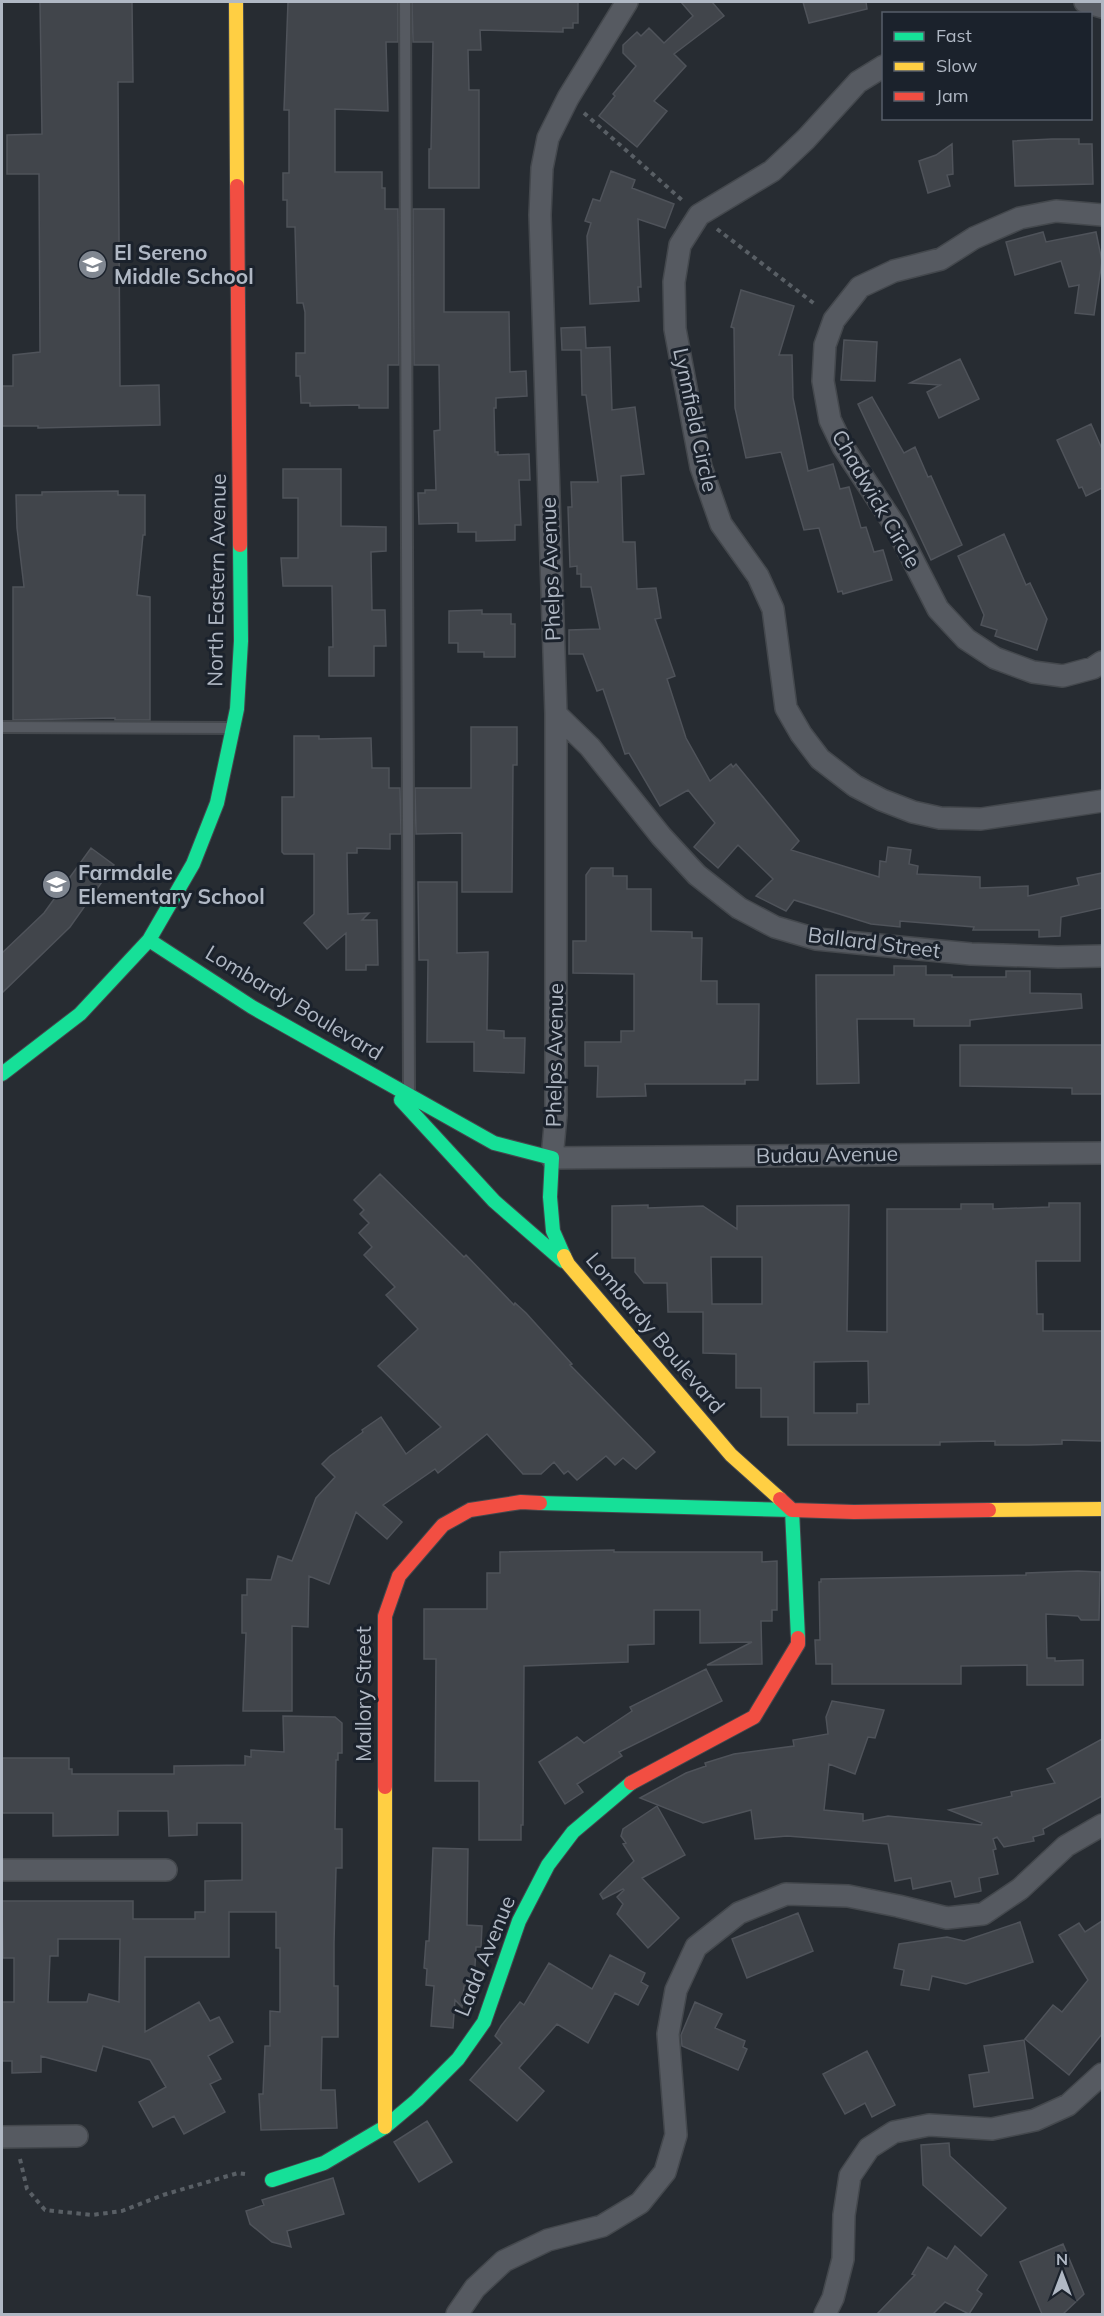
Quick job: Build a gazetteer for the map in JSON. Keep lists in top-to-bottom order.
{
  "streets": {
    "street": [
      "Lynnfield Circle",
      "Chadwick Circle",
      "Phelps Avenue",
      "North Eastern Avenue",
      "Ballard Street",
      "Lombardy Boulevard",
      "Budau Avenue",
      "Mallory Street",
      "Ladd Avenue"
    ]
  },
  "crossings": [
    ["Phelps Avenue", "Ballard Street"],
    ["Phelps Avenue", "Lombardy Boulevard"],
    ["Phelps Avenue", "Budau Avenue"],
    ["North Eastern Avenue", "Lombardy Boulevard"],
    ["Lombardy Boulevard", "Budau Avenue"],
    ["Lombardy Boulevard", "Mallory Street"],
    ["Lombardy Boulevard", "Ladd Avenue"],
    ["Mallory Street", "Ladd Avenue"]
  ],
  "places": {
    "school or university": ["El Sereno Middle School", "Farmdale Elementary School"]
  },
  "legend": ["Fast", "Slow", "Jam"],
  "north": "top"
}
